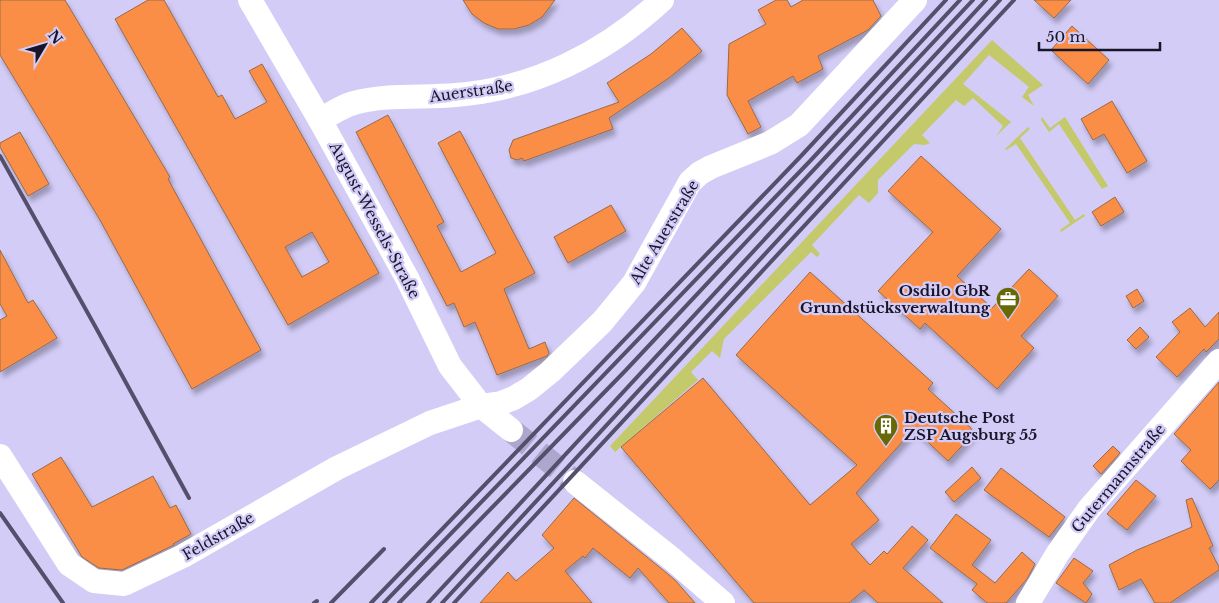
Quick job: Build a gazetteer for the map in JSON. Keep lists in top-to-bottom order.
{
  "streets": {
    "street": [
      "Auerstraße",
      "August-Wessels-Straße",
      "Alte Auerstraße",
      "Gutermannstraße",
      "Feldstraße"
    ]
  },
  "crossings": [
    ["Auerstraße", "August-Wessels-Straße"],
    ["August-Wessels-Straße", "Alte Auerstraße"],
    ["August-Wessels-Straße", "Feldstraße"],
    ["Alte Auerstraße", "Feldstraße"]
  ],
  "places": {
    "office": ["Osdilo GbR Grundstücksverwaltung"],
    "building": ["Deutsche Post ZSP Augsburg 55"]
  },
  "scale_bar": "50 m",
  "north": "top right"
}
